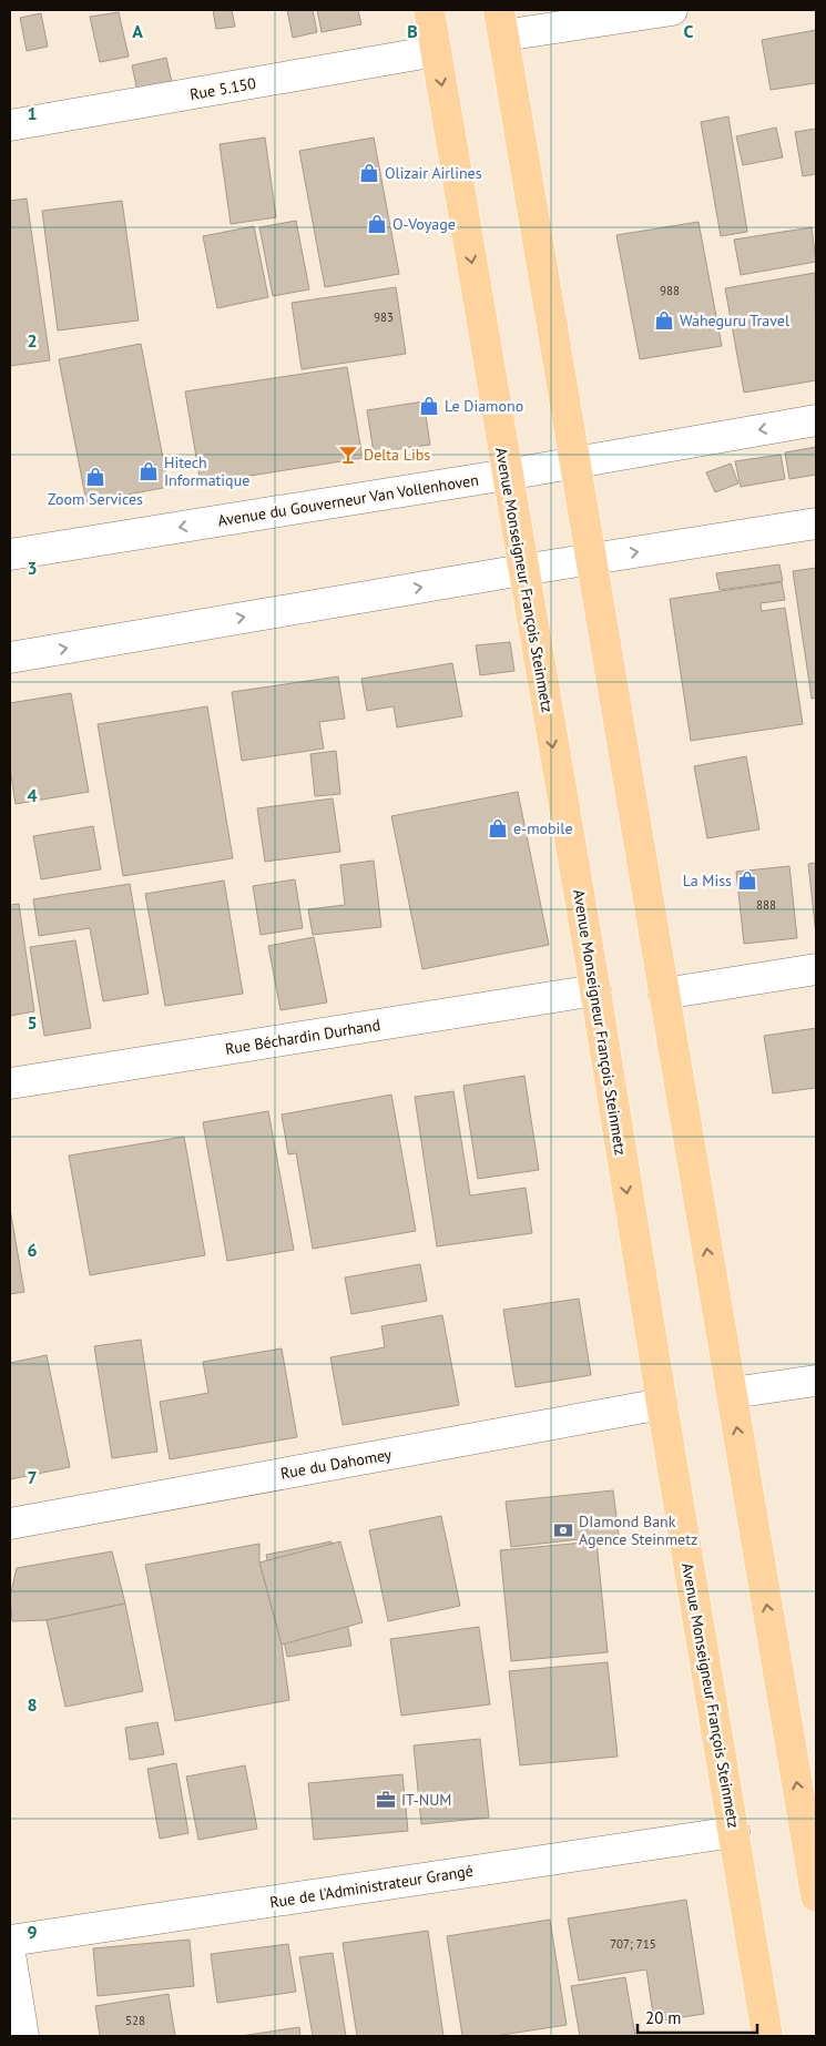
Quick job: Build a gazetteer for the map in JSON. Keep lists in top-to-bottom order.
{
  "streets": {
    "main road": ["Avenue Monseigneur François Steinmetz"],
    "street": [
      "Rue 5.150",
      "Avenue du Gouverneur Van Vollenhoven",
      "Rue Béchardin Durhand",
      "Rue du Dahomey",
      "Rue de l'Administrateur Grangé"
    ]
  },
  "crossings": [
    ["Rue 5.150", "Avenue Monseigneur François Steinmetz"],
    ["Avenue du Gouverneur Van Vollenhoven", "Avenue Monseigneur François Steinmetz"],
    ["Avenue Monseigneur François Steinmetz", "Rue Béchardin Durhand"],
    ["Avenue Monseigneur François Steinmetz", "Rue du Dahomey"],
    ["Avenue Monseigneur François Steinmetz", "Rue de l'Administrateur Grangé"]
  ],
  "places": {
    "shop": [
      "Olizair Airlines",
      "O-Voyage",
      "Waheguru Travel",
      "Le Diamono",
      "Hitech Informatique",
      "Zoom Services",
      "e-mobile",
      "La Miss"
    ],
    "bar": ["Delta Libs"],
    "bank": ["DIamond Bank Agence Steinmetz"],
    "office": ["IT-NUM"]
  },
  "house_numbers": [
    "988",
    "983",
    "888",
    "707; 715",
    "528"
  ],
  "scale_bar": "20 m",
  "grid": {
    "columns": ["A", "B", "C"],
    "rows": [
      "1",
      "2",
      "3",
      "4",
      "5",
      "6",
      "7",
      "8",
      "9"
    ]
  }
}
